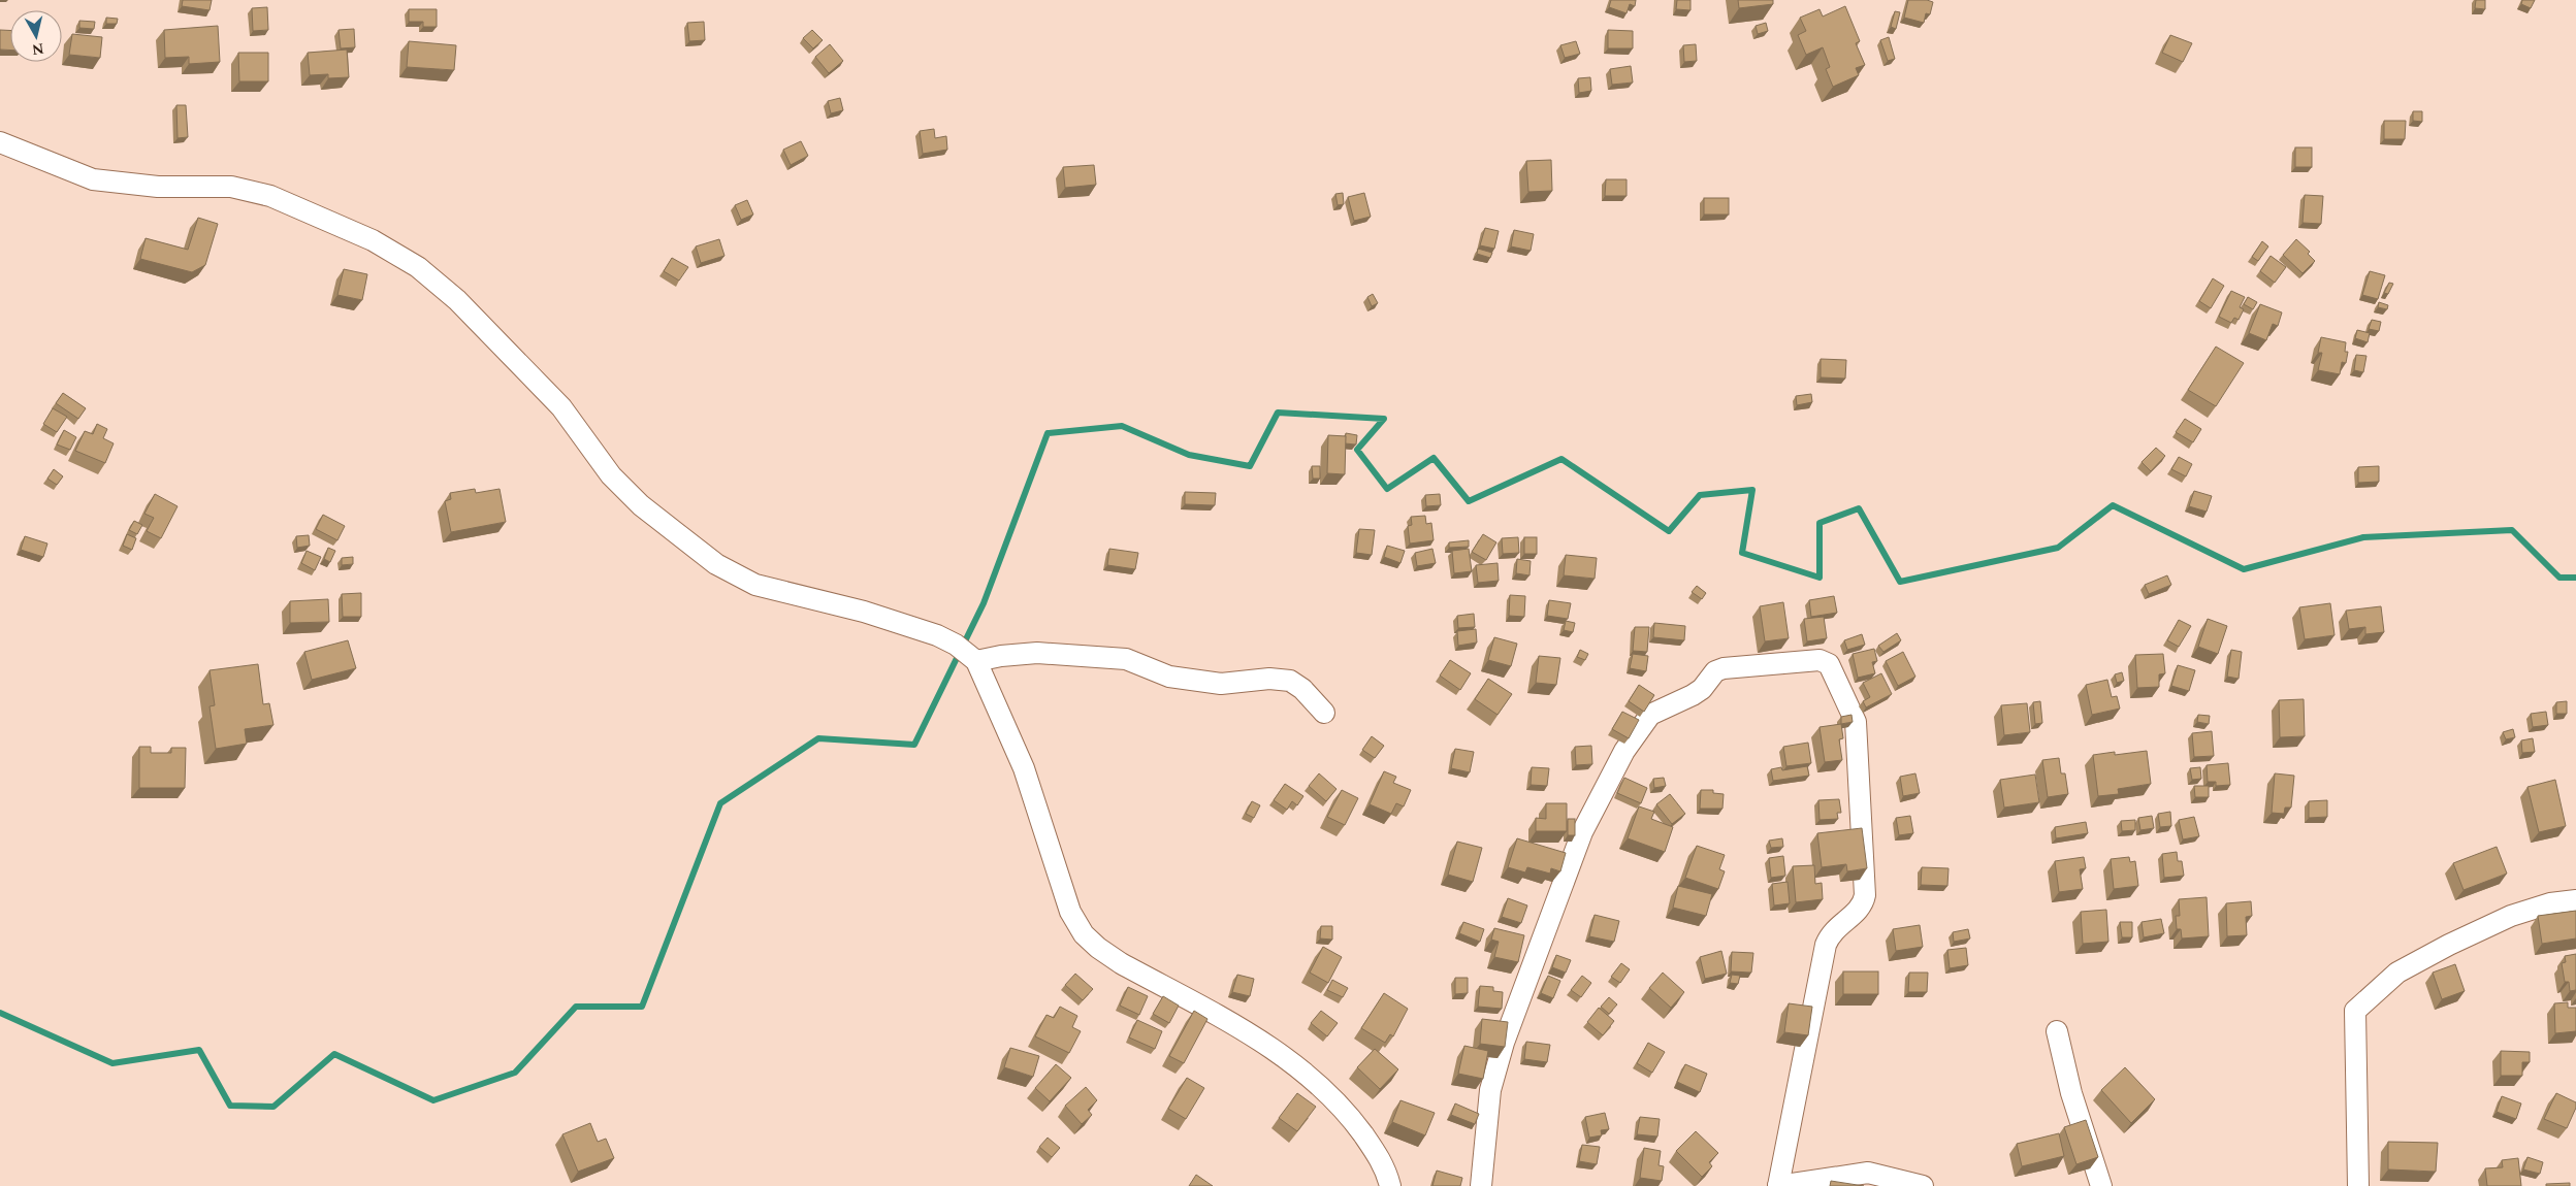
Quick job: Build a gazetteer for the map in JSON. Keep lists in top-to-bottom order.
{
  "north": "bottom"
}
